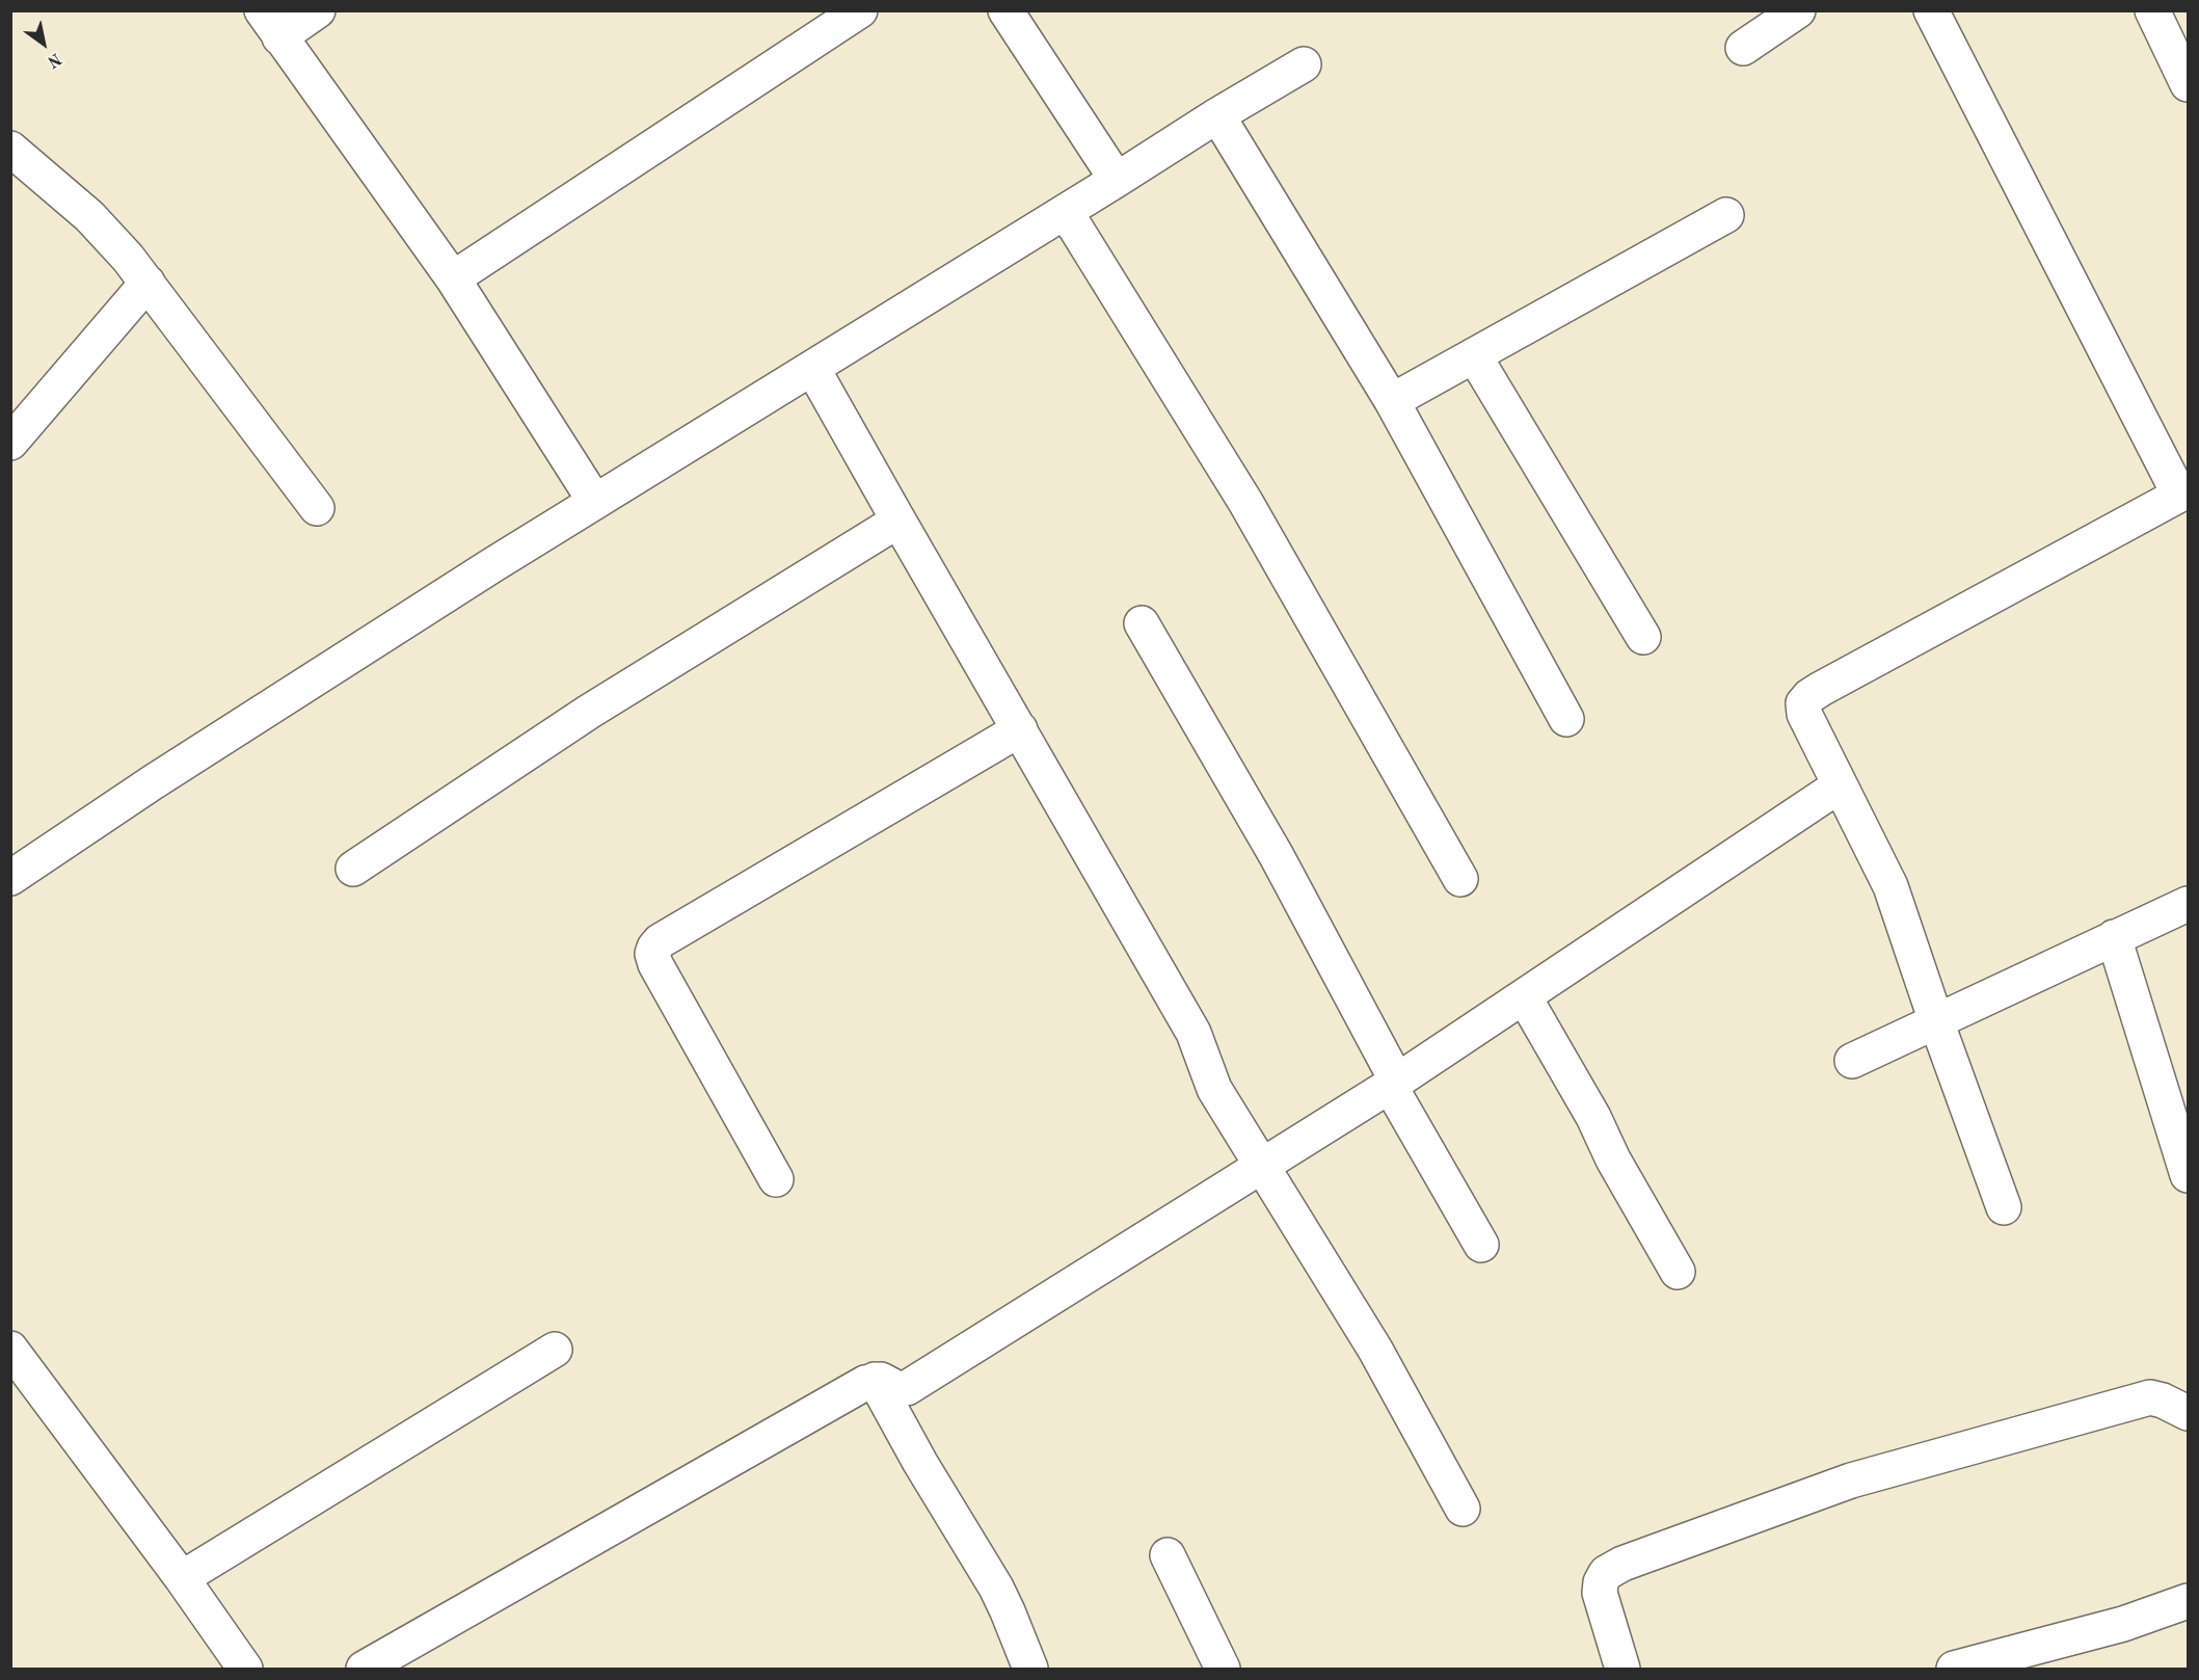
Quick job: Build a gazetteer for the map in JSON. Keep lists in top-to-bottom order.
{
  "north": "bottom right"
}
